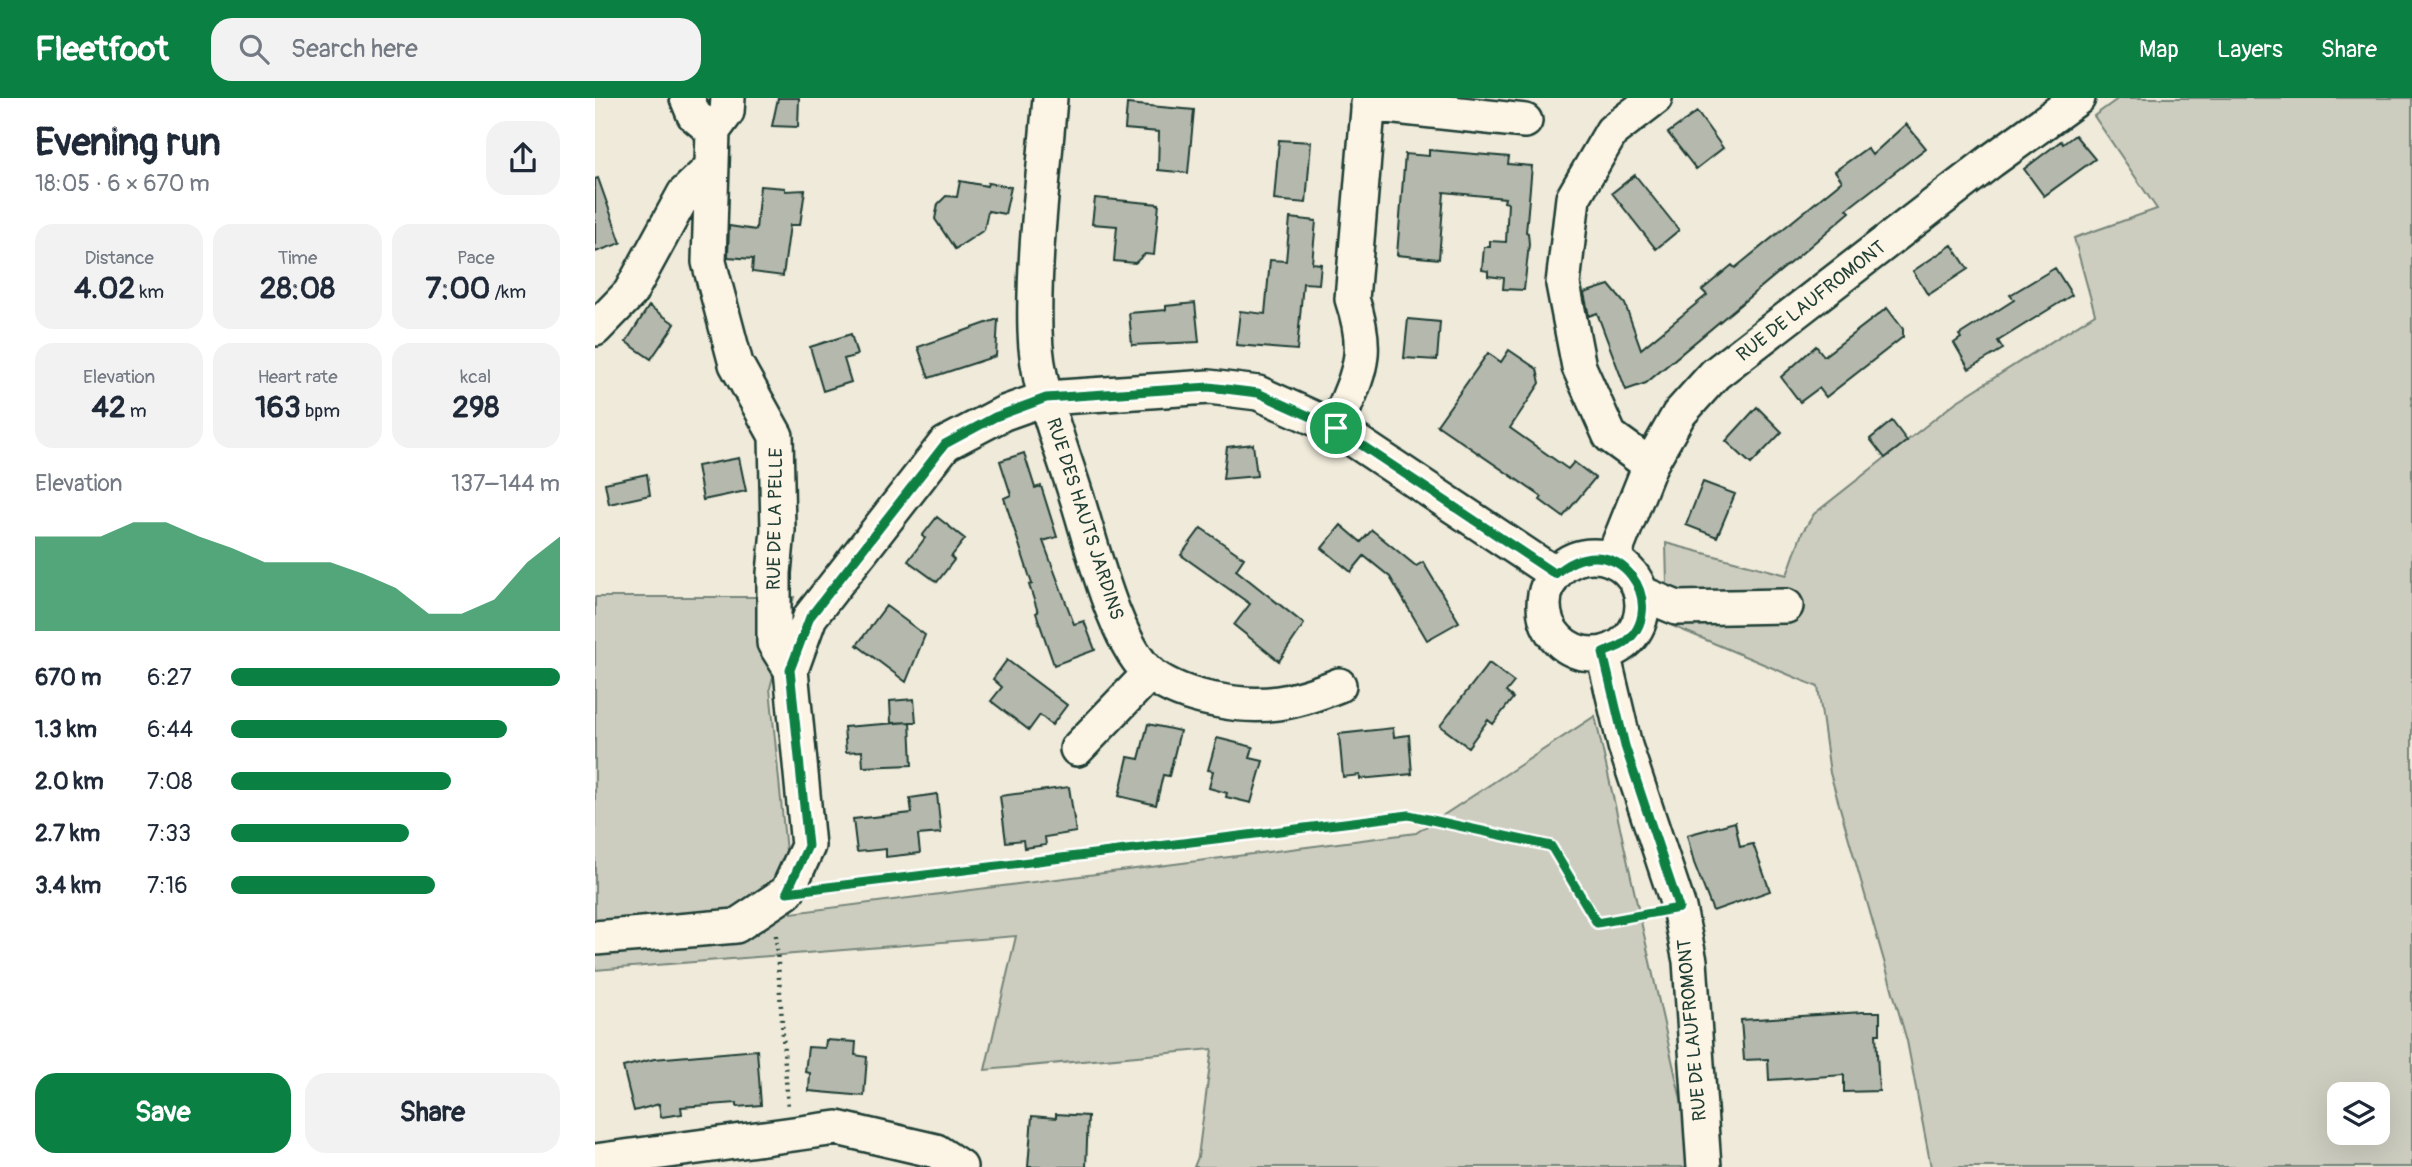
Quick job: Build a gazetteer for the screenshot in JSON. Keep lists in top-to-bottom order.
{
  "streets": {
    "street": ["RUE DE LAUFROMONT", "RUE DE LA PELLE", "RUE DES HAUTS JARDINS"]
  },
  "page": {
    "header": "Fleetfoot",
    "search": "Search here",
    "nav": ["Map", "Layers", "Share"],
    "heading": ["Evening run", "18:05 · 6 × 670 m"],
    "stats": [
      ["Distance", "4.02 km"],
      ["Time", "28:08"],
      ["Pace", "7:00 /km"],
      ["Elevation", "42 m"],
      ["Heart rate", "163 bpm"],
      ["kcal", "298"]
    ],
    "chart": ["Elevation", "137–144 m"],
    "list": [
      {
        "name": "670 m",
        "note": "6:27"
      },
      {
        "name": "1.3 km",
        "note": "6:44"
      },
      {
        "name": "2.0 km",
        "note": "7:08"
      },
      {
        "name": "2.7 km",
        "note": "7:33"
      },
      {
        "name": "3.4 km",
        "note": "7:16"
      }
    ],
    "buttons": ["Save", "Share"]
  }
}
